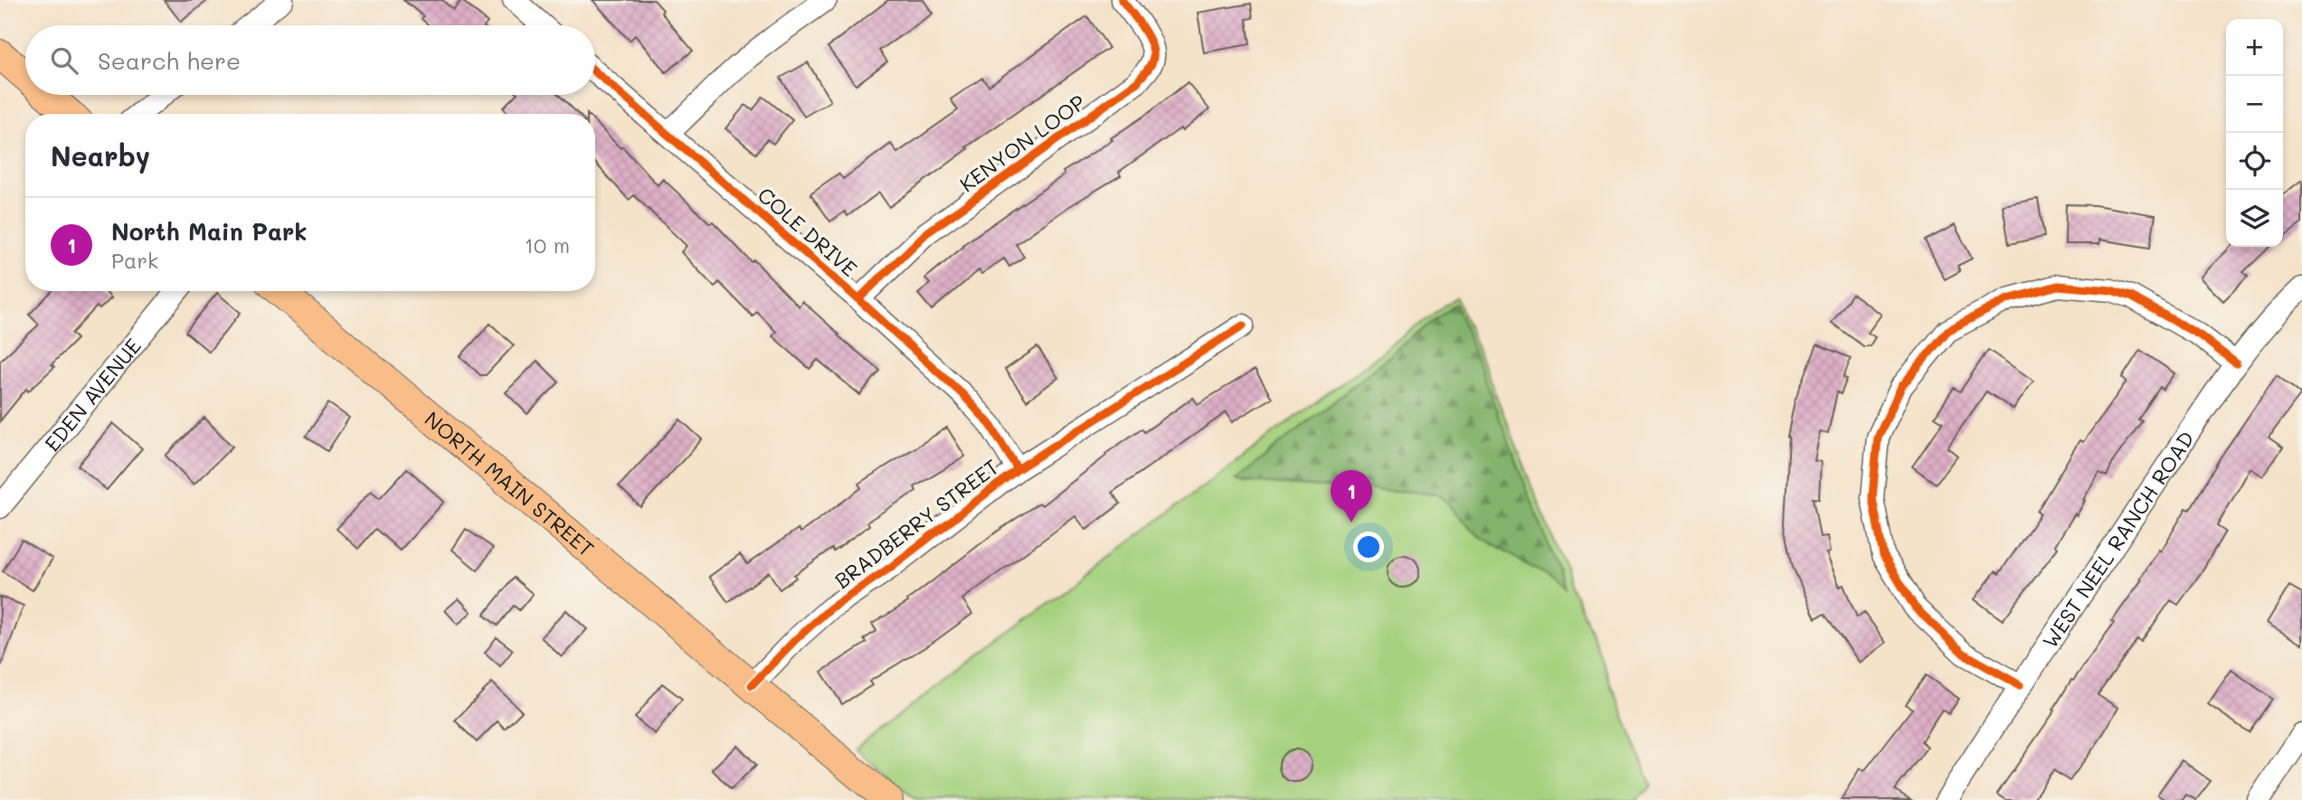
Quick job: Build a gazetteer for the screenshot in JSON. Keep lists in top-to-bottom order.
{
  "streets": {
    "main road": ["NORTH MAIN STREET"],
    "street": [
      "KENYON LOOP",
      "COLE DRIVE",
      "EDEN AVENUE",
      "BRADBERRY STREET",
      "WEST NEEL RANCH ROAD"
    ]
  },
  "crossings": [
    ["KENYON LOOP", "COLE DRIVE"],
    ["COLE DRIVE", "BRADBERRY STREET"],
    ["NORTH MAIN STREET", "BRADBERRY STREET"]
  ],
  "page": {
    "map_buttons": ["+", "−"],
    "search": "Search here",
    "heading": "Nearby",
    "list": [
      {
        "mark": "1",
        "name": "North Main Park",
        "note": "Park",
        "value": "10 m"
      }
    ],
    "pins": "1"
  }
}
